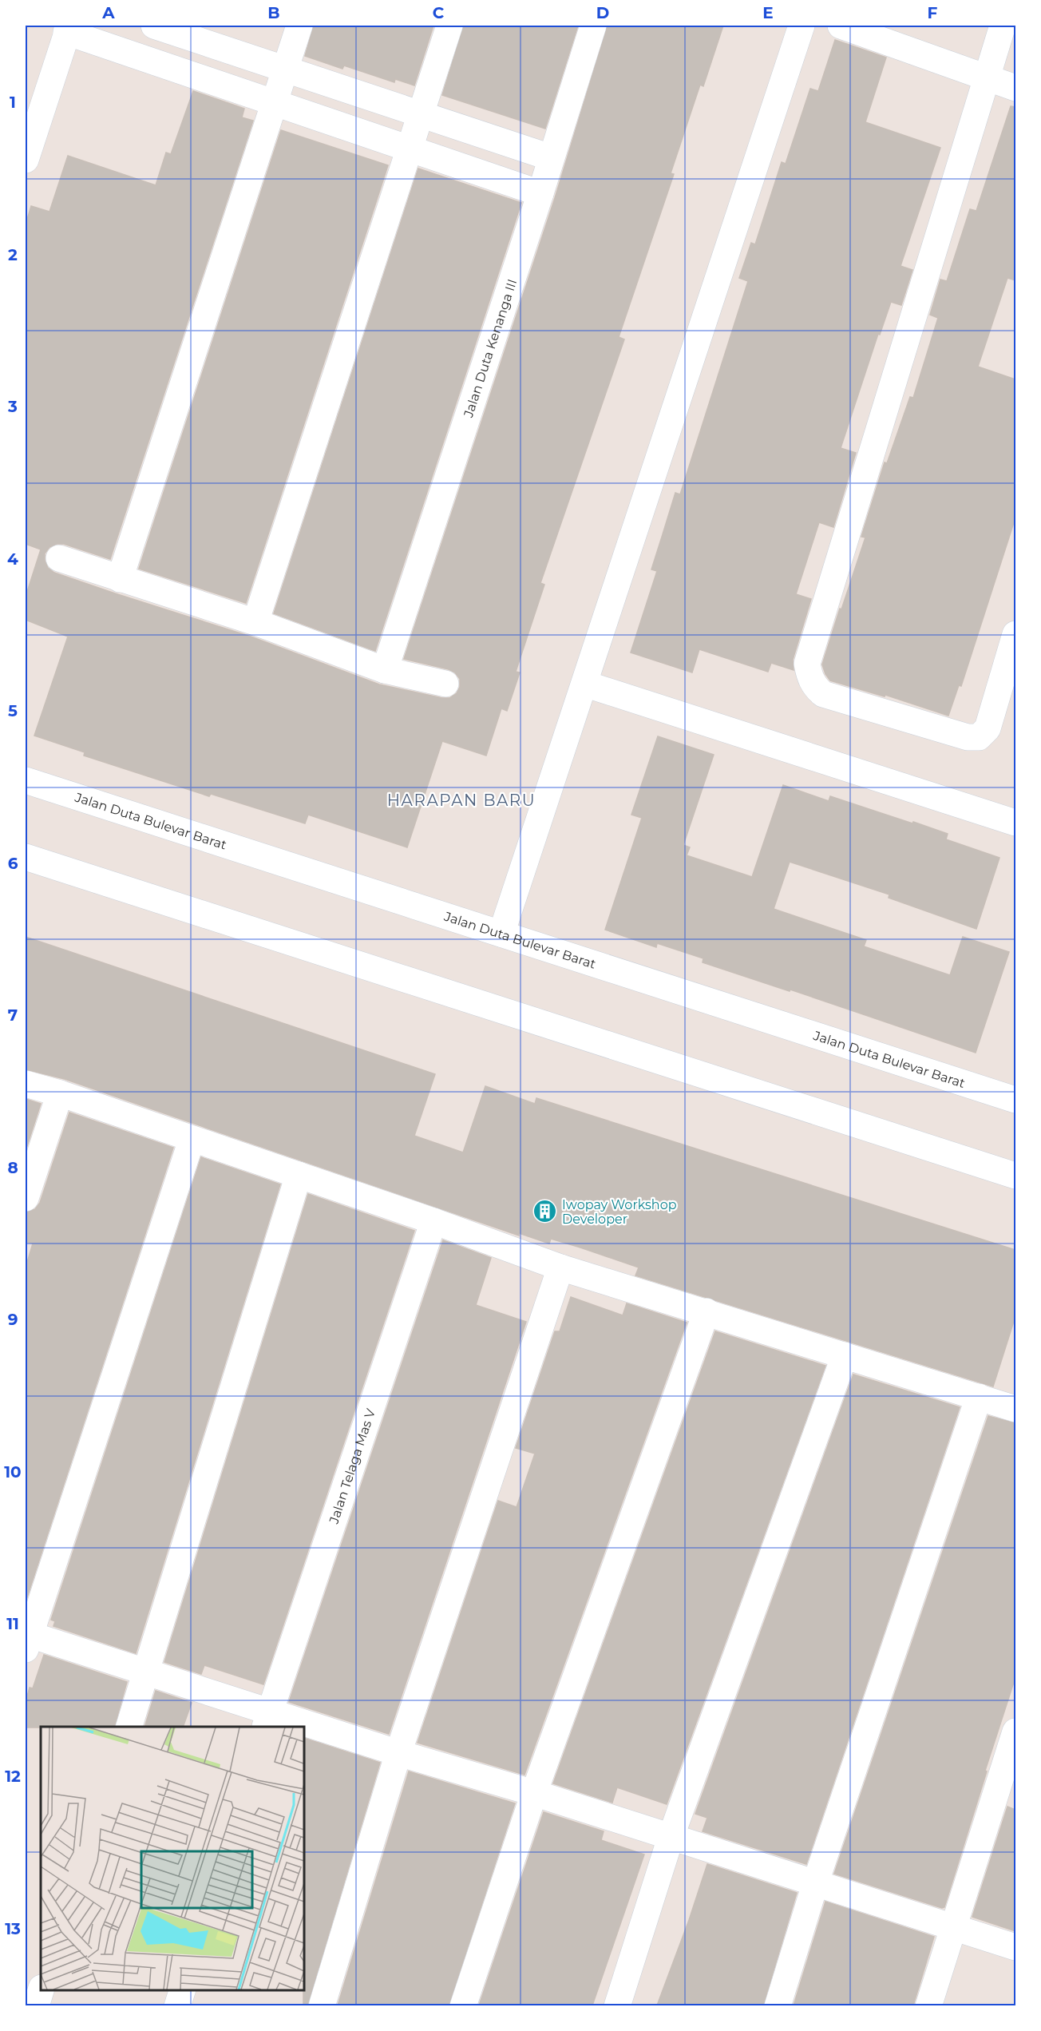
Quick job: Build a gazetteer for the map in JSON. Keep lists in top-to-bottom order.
{
  "streets": {
    "street": ["Jalan Duta Kenanga III", "Jalan Duta Bulevar Barat", "Jalan Telaga Mas V"]
  },
  "districts": ["HARAPAN BARU"],
  "places": {
    "building": ["Iwopay Workshop Developer"]
  },
  "grid": {
    "columns": [
      "A",
      "B",
      "C",
      "D",
      "E",
      "F"
    ],
    "rows": [
      "1",
      "2",
      "3",
      "4",
      "5",
      "6",
      "7",
      "8",
      "9",
      "10",
      "11",
      "12",
      "13"
    ]
  }
}
